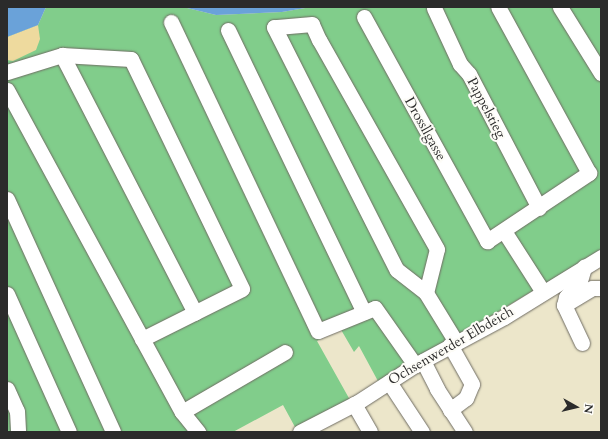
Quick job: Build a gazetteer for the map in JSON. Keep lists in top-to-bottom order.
{
  "streets": {
    "street": ["Pappelstieg", "Drossllgasse", "Ochsenwerder Elbdeich"]
  },
  "north": "right"
}
